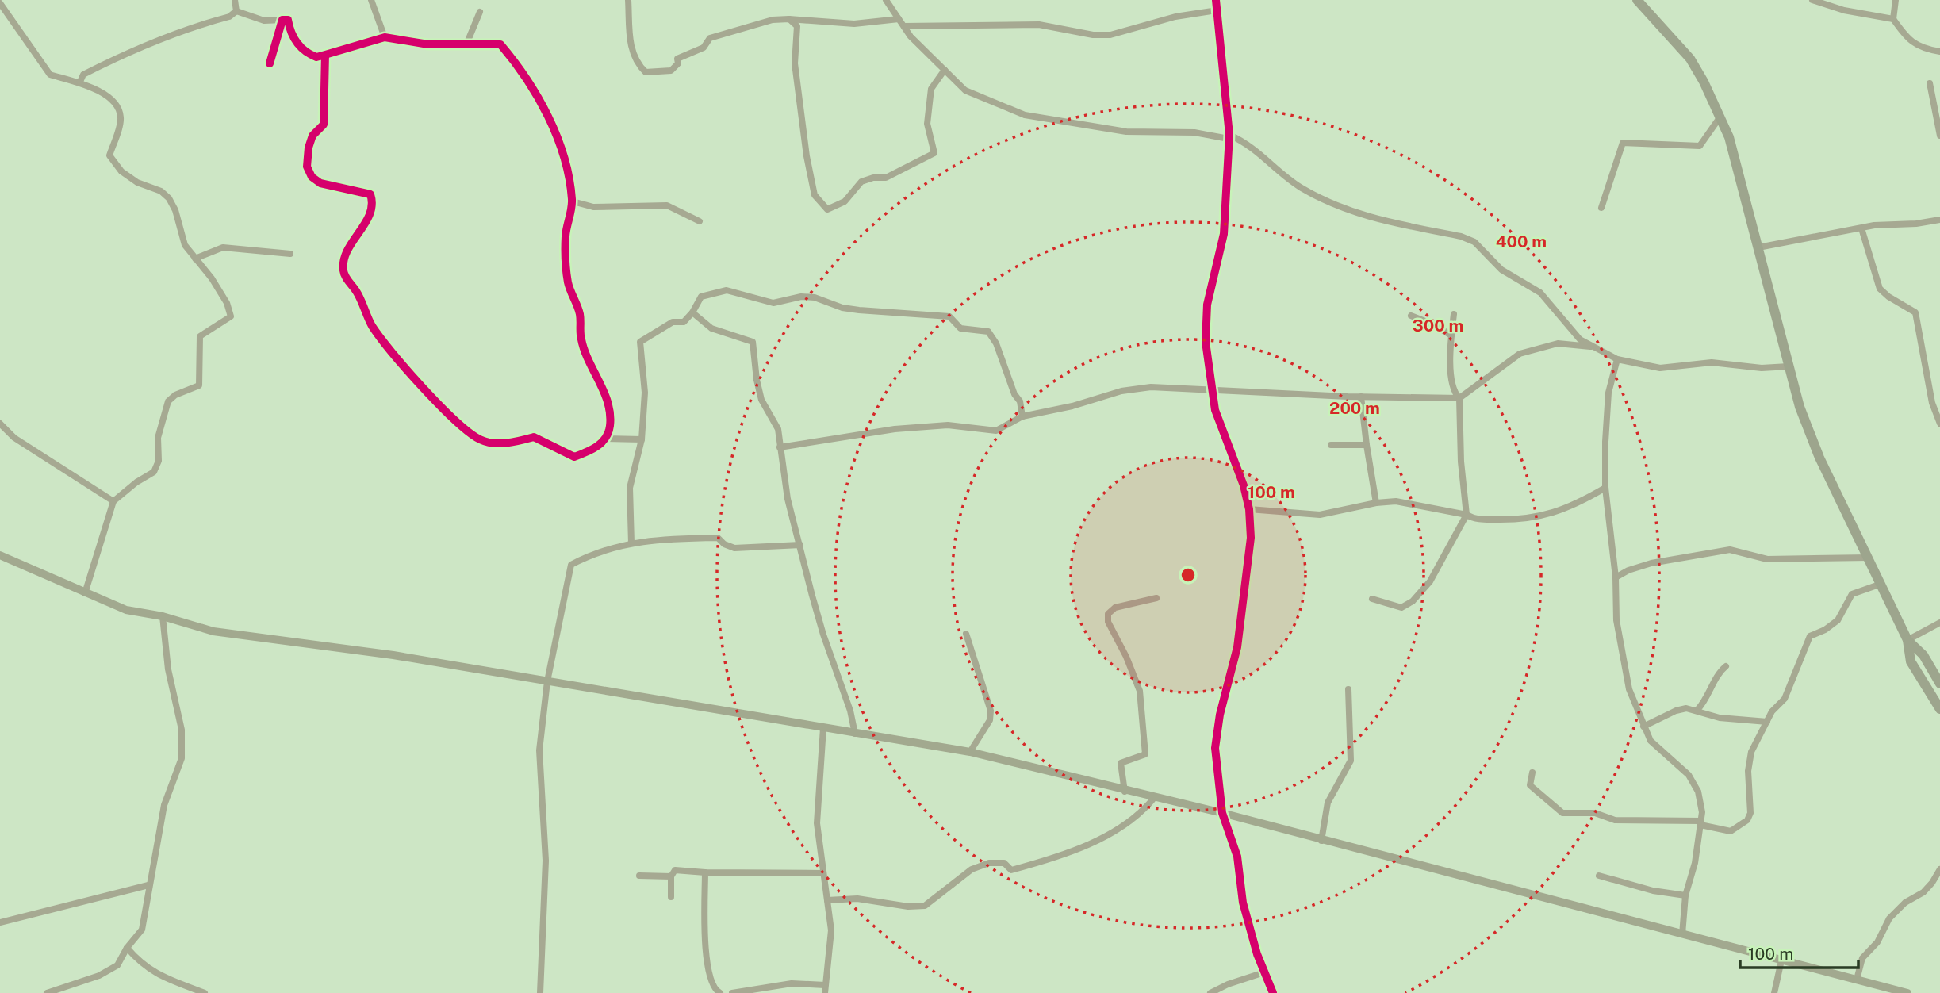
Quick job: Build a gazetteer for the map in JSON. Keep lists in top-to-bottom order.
{
  "scale_bar": "100 m",
  "rings": [
    "400 m",
    "300 m",
    "200 m",
    "100 m"
  ]
}
